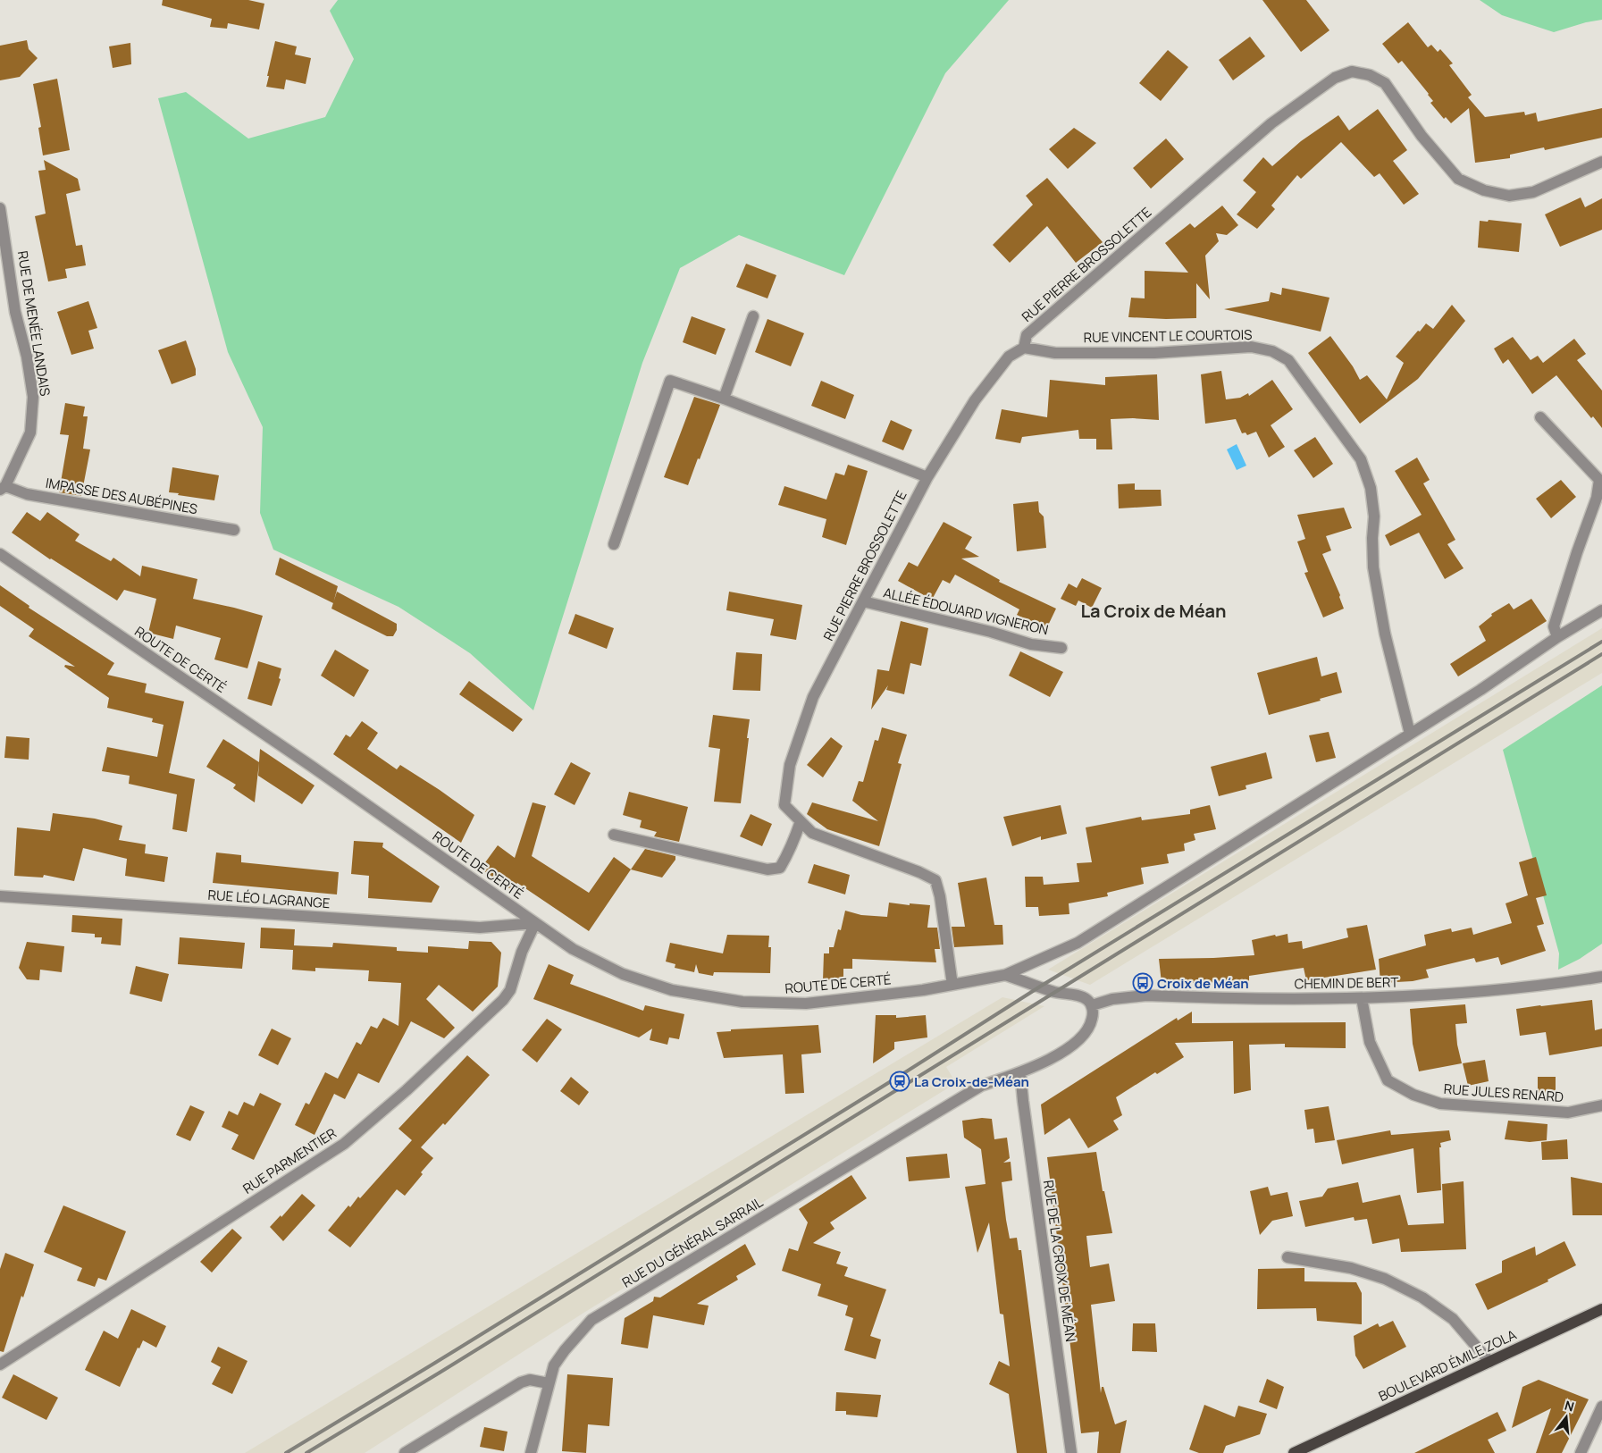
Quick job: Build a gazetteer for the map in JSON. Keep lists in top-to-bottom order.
{
  "streets": {
    "main road": ["BOULEVARD ÉMILE ZOLA"],
    "street": [
      "RUE PIERRE BROSSOLETTE",
      "RUE DE MENÉE LANDAIS",
      "RUE VINCENT LE COURTOIS",
      "IMPASSE DES AUBÉPINES",
      "ALLÉE ÉDOUARD VIGNERON",
      "ROUTE DE CERTÉ",
      "RUE LÉO LAGRANGE",
      "CHEMIN DE BERT",
      "RUE JULES RENARD",
      "RUE PARMENTIER",
      "RUE DU GÉNÉRAL SARRAIL",
      "RUE DE LA CROIX DE MÉAN"
    ]
  },
  "crossings": [
    ["RUE PIERRE BROSSOLETTE", "RUE VINCENT LE COURTOIS"],
    ["RUE PIERRE BROSSOLETTE", "ALLÉE ÉDOUARD VIGNERON"],
    ["RUE PIERRE BROSSOLETTE", "ROUTE DE CERTÉ"],
    ["RUE DE MENÉE LANDAIS", "IMPASSE DES AUBÉPINES"],
    ["RUE VINCENT LE COURTOIS", "ROUTE DE CERTÉ"],
    ["ROUTE DE CERTÉ", "RUE LÉO LAGRANGE"],
    ["ROUTE DE CERTÉ", "RUE PARMENTIER"],
    ["RUE LÉO LAGRANGE", "RUE PARMENTIER"],
    ["CHEMIN DE BERT", "RUE JULES RENARD"],
    ["CHEMIN DE BERT", "RUE DU GÉNÉRAL SARRAIL"],
    ["RUE DU GÉNÉRAL SARRAIL", "RUE DE LA CROIX DE MÉAN"]
  ],
  "districts": ["La Croix de Méan"],
  "places": {
    "bus stop": ["Croix de Méan"],
    "station": ["La Croix-de-Méan"]
  },
  "north": "top"
}
